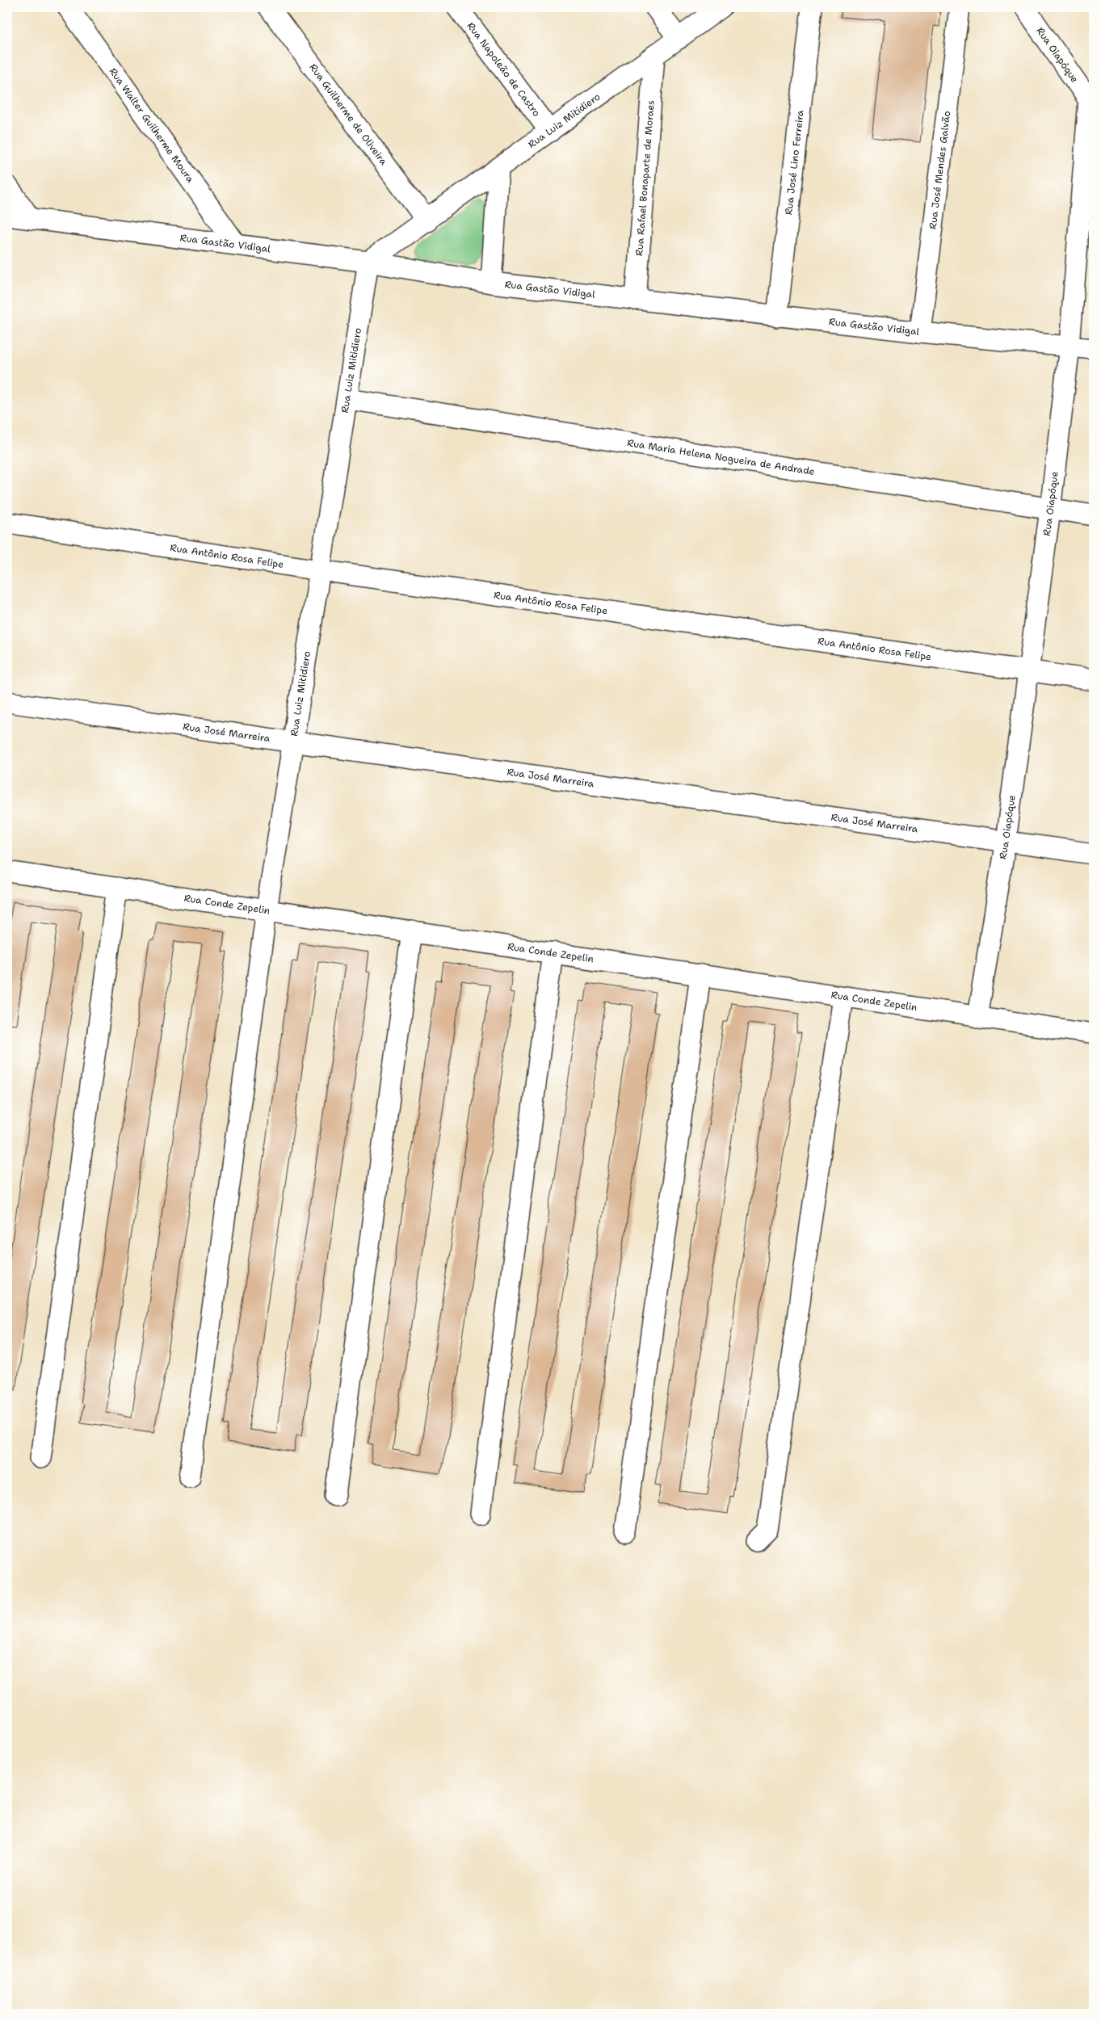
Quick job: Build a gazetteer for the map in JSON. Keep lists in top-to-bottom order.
{
  "streets": {
    "street": [
      "Rua Oiapóque",
      "Rua Napoleão de Castro",
      "Rua Guilherme de Oliveira",
      "Rua Luiz Mitidiero",
      "Rua Walter Guilherme Moura",
      "Rua José Lino Ferreira",
      "Rua José Mendes Galvão",
      "Rua Rafael Bonaparte de Moraes",
      "Rua Gastão Vidigal",
      "Rua Maria Helena Nogueira de Andrade",
      "Rua Antônio Rosa Felipe",
      "Rua José Marreira",
      "Rua Conde Zepelin"
    ]
  },
  "crossings": [
    ["Rua Oiapóque", "Rua Gastão Vidigal"],
    ["Rua Oiapóque", "Rua Maria Helena Nogueira de Andrade"],
    ["Rua Oiapóque", "Rua Antônio Rosa Felipe"],
    ["Rua Oiapóque", "Rua José Marreira"],
    ["Rua Oiapóque", "Rua Conde Zepelin"],
    ["Rua Napoleão de Castro", "Rua Luiz Mitidiero"],
    ["Rua Guilherme de Oliveira", "Rua Luiz Mitidiero"],
    ["Rua Luiz Mitidiero", "Rua Rafael Bonaparte de Moraes"],
    ["Rua Luiz Mitidiero", "Rua Gastão Vidigal"],
    ["Rua Luiz Mitidiero", "Rua Maria Helena Nogueira de Andrade"],
    ["Rua Luiz Mitidiero", "Rua Antônio Rosa Felipe"],
    ["Rua Luiz Mitidiero", "Rua José Marreira"],
    ["Rua Luiz Mitidiero", "Rua Conde Zepelin"],
    ["Rua Walter Guilherme Moura", "Rua Gastão Vidigal"],
    ["Rua José Lino Ferreira", "Rua Gastão Vidigal"],
    ["Rua José Mendes Galvão", "Rua Gastão Vidigal"],
    ["Rua Rafael Bonaparte de Moraes", "Rua Gastão Vidigal"]
  ]
}
